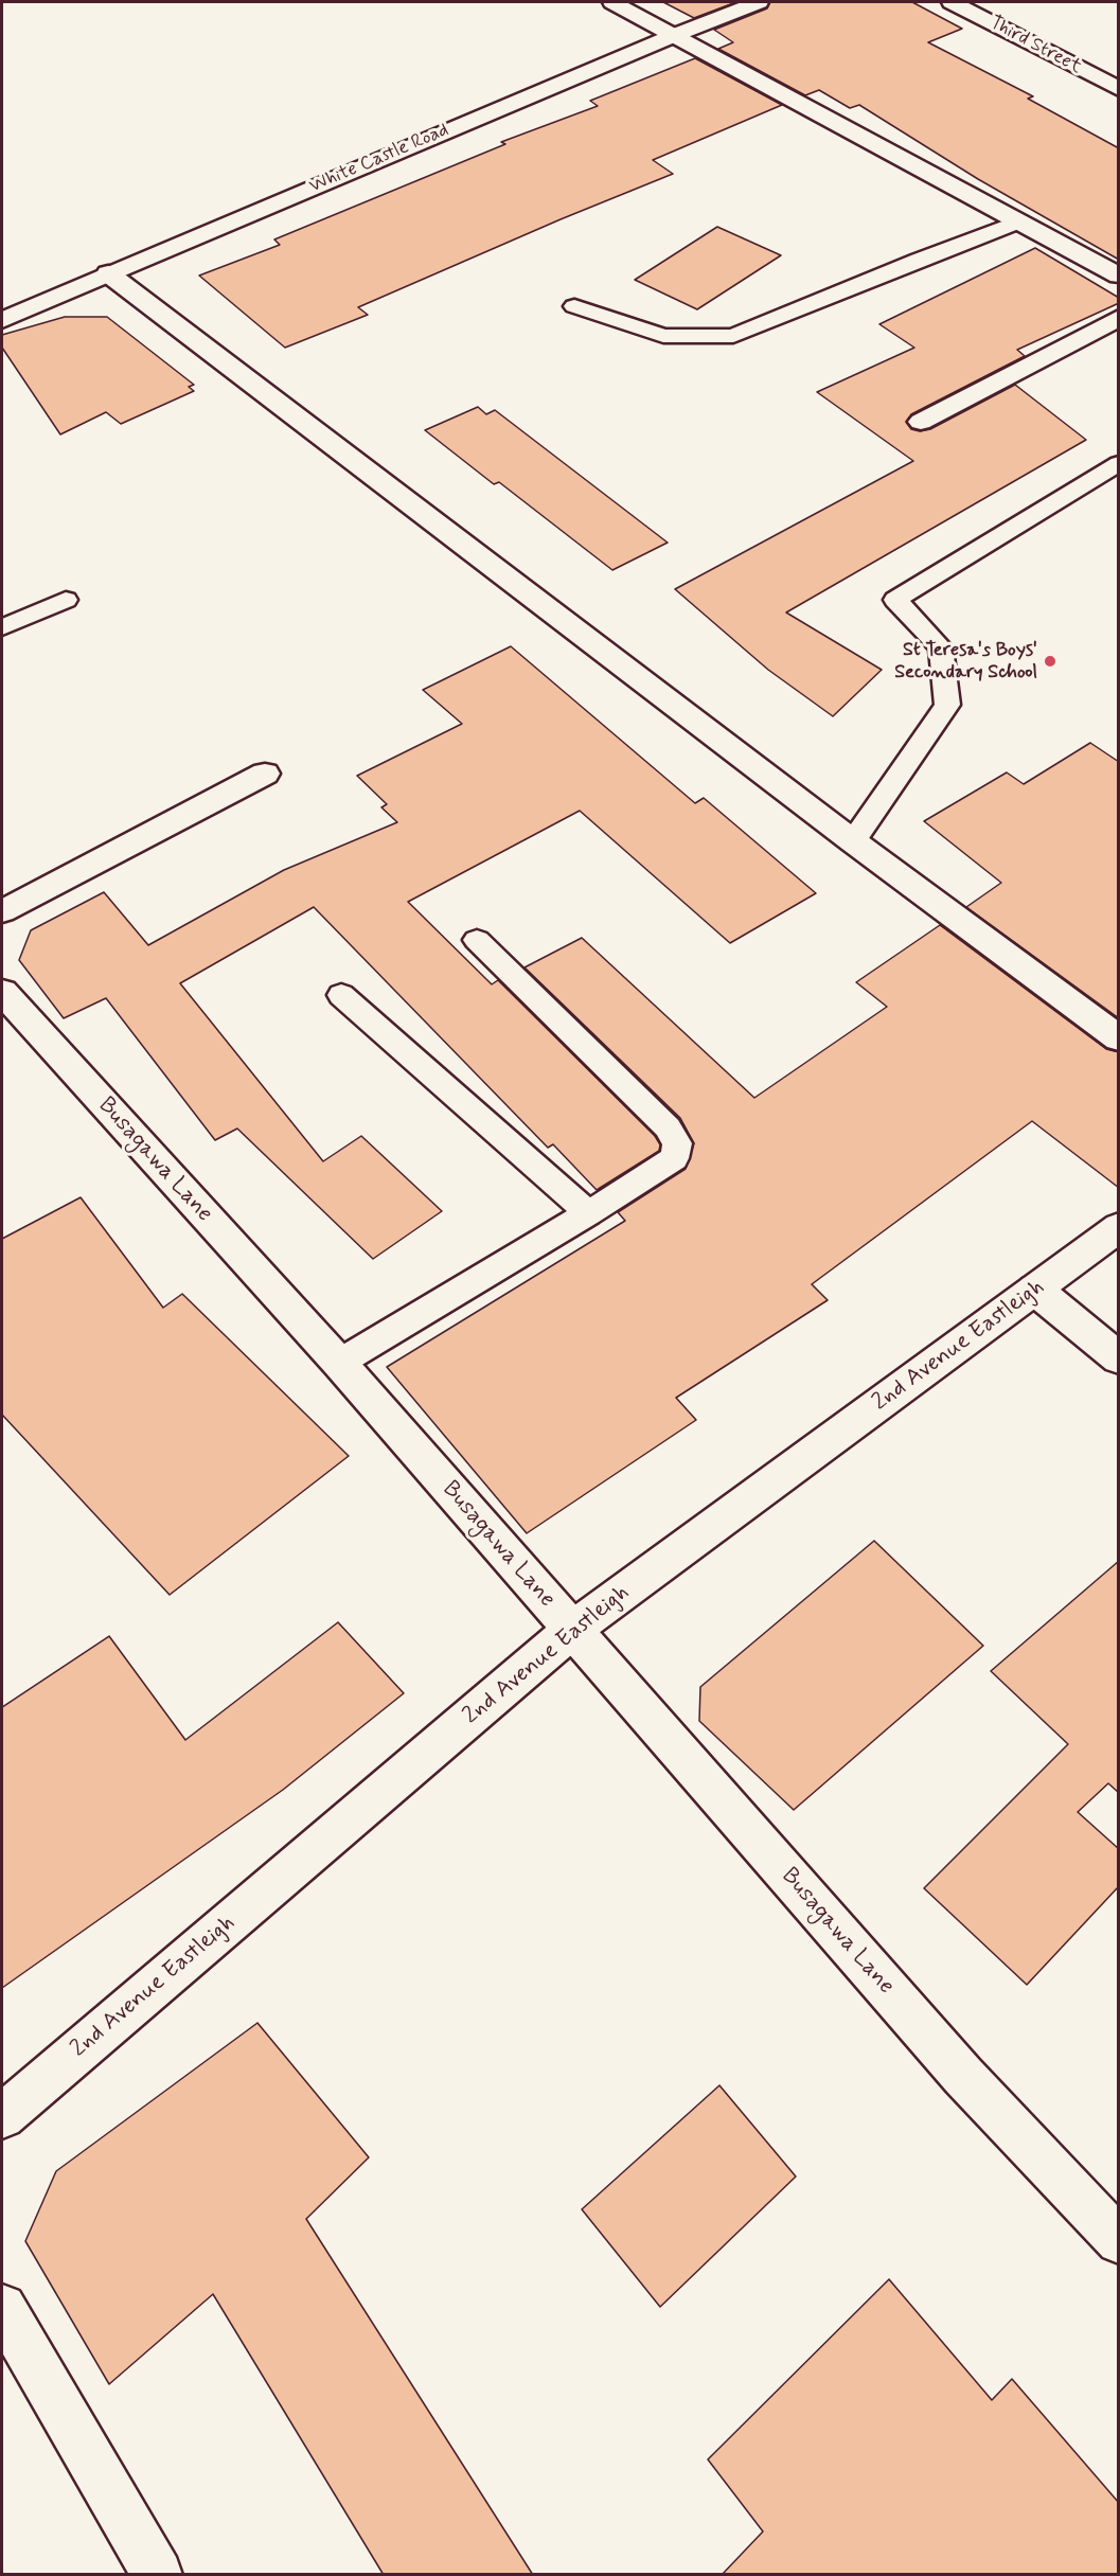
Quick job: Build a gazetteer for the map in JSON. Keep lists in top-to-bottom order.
{
  "streets": {
    "street": [
      "Third Street",
      "White Castle Road",
      "Busagawa Lane",
      "2nd Avenue Eastleigh"
    ]
  },
  "crossings": [
    ["Busagawa Lane", "2nd Avenue Eastleigh"]
  ],
  "places": ["St Teresa's Boys' Secondary School"]
}
